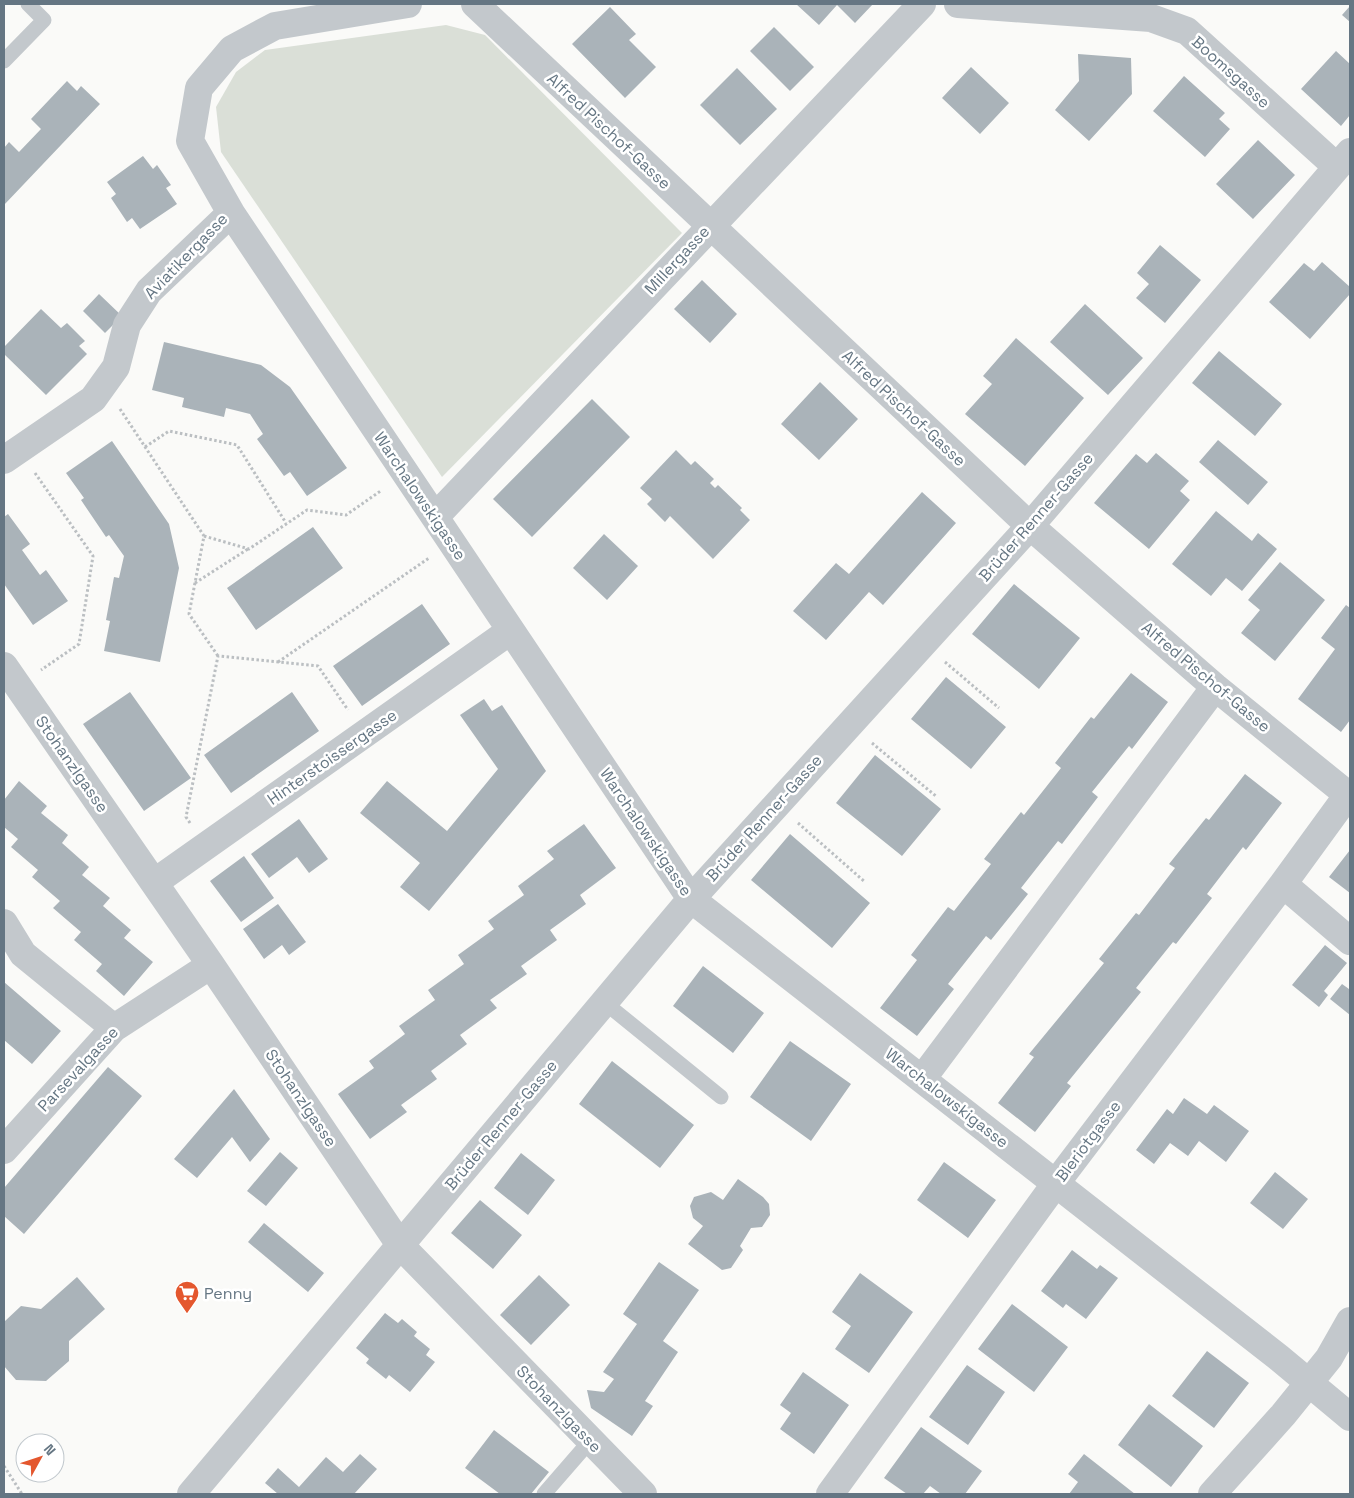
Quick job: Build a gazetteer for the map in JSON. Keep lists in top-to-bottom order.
{
  "streets": {
    "street": [
      "Boomsgasse",
      "Alfred Pischof-Gasse",
      "Aviatikergasse",
      "Millergasse",
      "Warchalowskigasse",
      "Brüder Renner-Gasse",
      "Hinterstoissergasse",
      "Stohanzlgasse",
      "Parsevalgasse",
      "Bleriotgasse"
    ]
  },
  "crossings": [
    ["Boomsgasse", "Brüder Renner-Gasse"],
    ["Alfred Pischof-Gasse", "Millergasse"],
    ["Alfred Pischof-Gasse", "Brüder Renner-Gasse"],
    ["Alfred Pischof-Gasse", "Bleriotgasse"],
    ["Aviatikergasse", "Warchalowskigasse"],
    ["Millergasse", "Warchalowskigasse"],
    ["Warchalowskigasse", "Brüder Renner-Gasse"],
    ["Warchalowskigasse", "Hinterstoissergasse"],
    ["Warchalowskigasse", "Bleriotgasse"],
    ["Brüder Renner-Gasse", "Stohanzlgasse"],
    ["Hinterstoissergasse", "Stohanzlgasse"],
    ["Stohanzlgasse", "Parsevalgasse"]
  ],
  "places": {
    "supermarket": ["Penny"]
  },
  "north": "top right"
}
